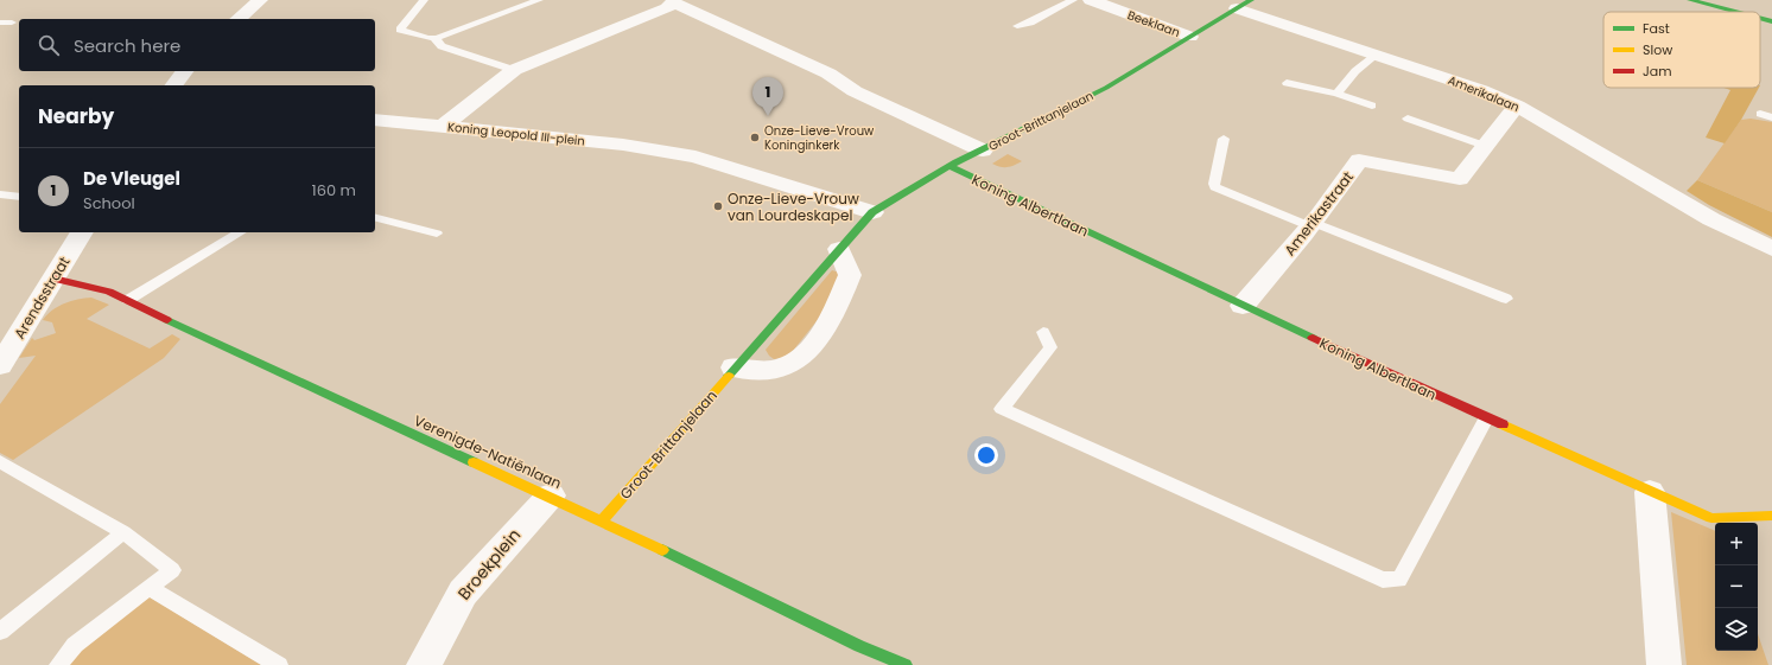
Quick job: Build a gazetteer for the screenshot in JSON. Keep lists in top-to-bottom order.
{
  "streets": {
    "street": [
      "Beeklaan",
      "Amerikalaan",
      "Groot-Brittanjelaan",
      "Koning Leopold III-plein",
      "Koning Albertlaan",
      "Amerikastraat",
      "Arendsstraat",
      "Verenigde-Natiënlaan",
      "Broekplein"
    ]
  },
  "crossings": [
    ["Beeklaan", "Groot-Brittanjelaan"],
    ["Amerikalaan", "Groot-Brittanjelaan"],
    ["Amerikalaan", "Amerikastraat"],
    ["Groot-Brittanjelaan", "Koning Leopold III-plein"],
    ["Groot-Brittanjelaan", "Koning Albertlaan"],
    ["Groot-Brittanjelaan", "Verenigde-Natiënlaan"],
    ["Koning Albertlaan", "Amerikastraat"],
    ["Arendsstraat", "Verenigde-Natiënlaan"],
    ["Verenigde-Natiënlaan", "Broekplein"]
  ],
  "places": ["Onze-Lieve-Vrouw Koninginkerk", "Onze-Lieve-Vrouw van Lourdeskapel"],
  "legend": ["Fast", "Slow", "Jam"],
  "page": {
    "search": "Search here",
    "pins": "1",
    "heading": "Nearby",
    "list": [
      {
        "mark": "1",
        "name": "De Vleugel",
        "note": "School",
        "value": "160 m"
      }
    ],
    "map_buttons": ["+", "−"]
  }
}
